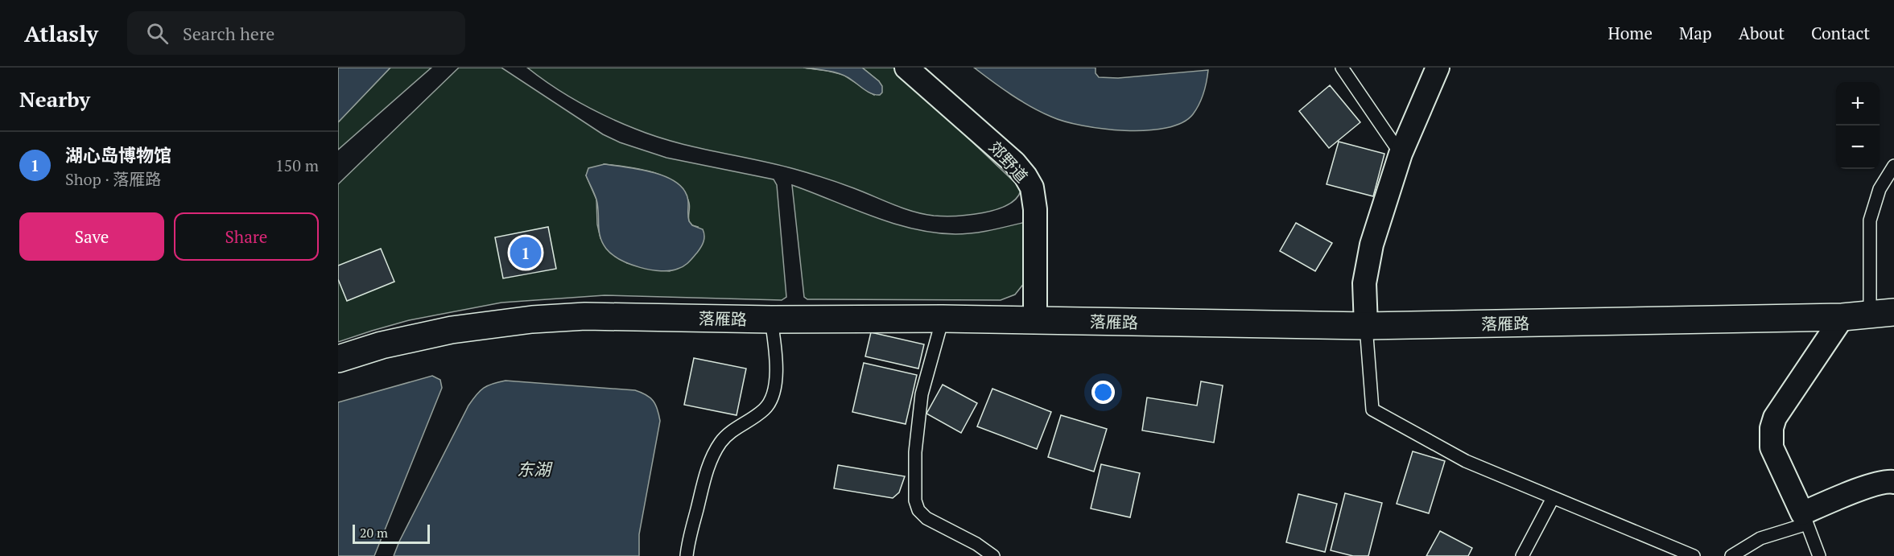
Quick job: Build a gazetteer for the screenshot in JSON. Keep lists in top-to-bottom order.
{
  "streets": {
    "street": ["郊野道", "落雁路"]
  },
  "crossings": [
    ["郊野道", "落雁路"]
  ],
  "water": ["东湖"],
  "scale_bar": "20 m",
  "page": {
    "header": "Atlasly",
    "search": "Search here",
    "nav": [
      "Home",
      "Map",
      "About",
      "Contact"
    ],
    "heading": "Nearby",
    "map_buttons": ["+", "−"],
    "list": [
      {
        "mark": "1",
        "name": "湖心岛博物馆",
        "note": "Shop · 落雁路",
        "value": "150 m"
      }
    ],
    "buttons": ["Save", "Share"],
    "pins": "1",
    "scale": "20 m"
  }
}
